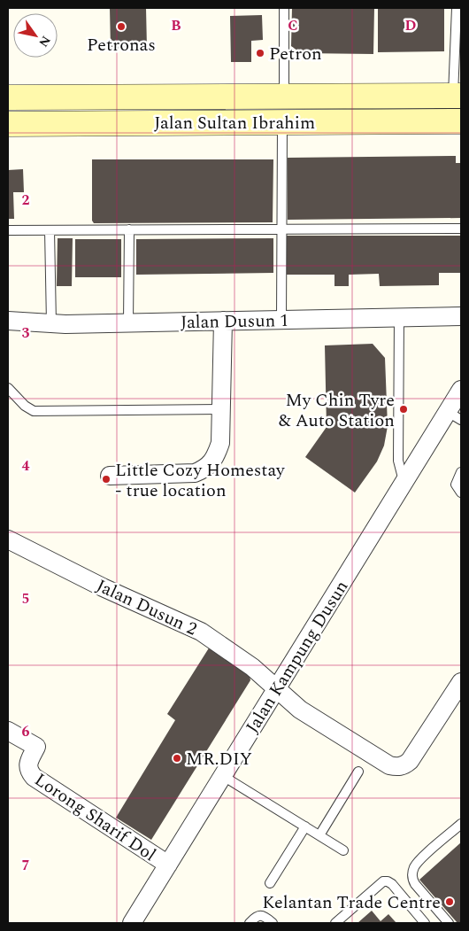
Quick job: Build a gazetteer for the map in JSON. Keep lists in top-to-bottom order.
{
  "streets": {
    "main road": ["Jalan Sultan Ibrahim"],
    "street": [
      "Jalan Dusun 1",
      "Jalan Dusun 2",
      "Jalan Kampung Dusun",
      "Lorong Sharif Dol"
    ]
  },
  "crossings": [
    ["Jalan Dusun 2", "Jalan Kampung Dusun"],
    ["Jalan Kampung Dusun", "Lorong Sharif Dol"]
  ],
  "places": [
    "Petronas",
    "Petron",
    "My Chin Tyre & Auto Station",
    "Little Cozy Homestay - true location",
    "MR.DIY",
    "Kelantan Trade Centre"
  ],
  "north": "bottom right",
  "grid": {
    "columns": ["B", "C", "D"],
    "rows": [
      "2",
      "3",
      "4",
      "5",
      "6",
      "7"
    ]
  }
}
